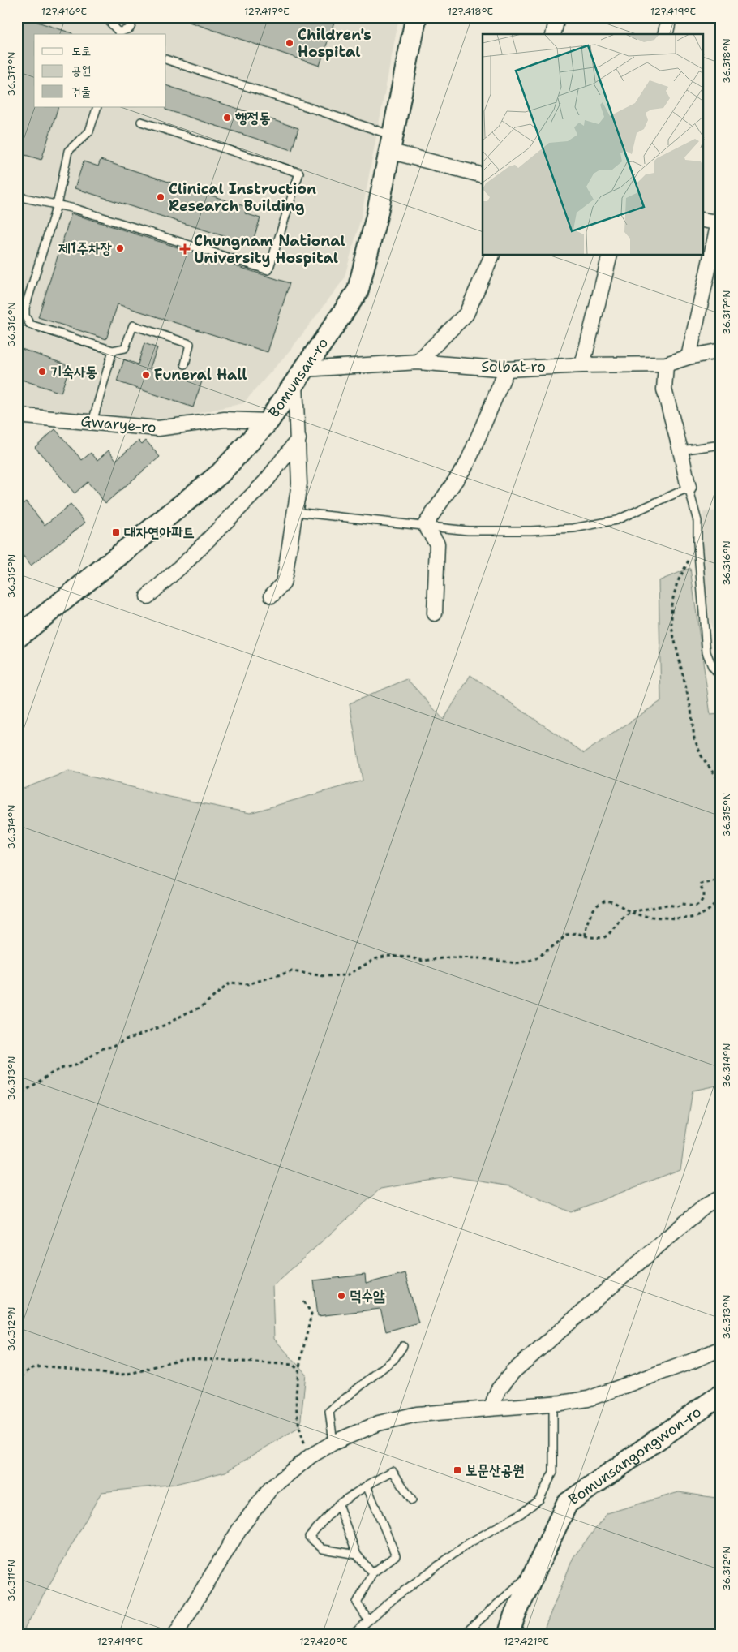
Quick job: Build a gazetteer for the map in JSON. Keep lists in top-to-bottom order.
{
  "streets": {
    "main road": ["Bomunsan-ro", "Bomunsangongwon-ro"],
    "street": ["Solbat-ro", "Gwarye-ro"]
  },
  "crossings": [
    ["Solbat-ro", "Bomunsan-ro"],
    ["Bomunsan-ro", "Gwarye-ro"]
  ],
  "places": {
    "other": [
      "Children's Hospital",
      "행정동",
      "Clinical Instruction Research Building",
      "제1주차장",
      "기숙사동",
      "Funeral Hall",
      "덕수암"
    ],
    "health": ["Chungnam National University Hospital"],
    "transit": ["대자연아파트", "보문산공원"]
  },
  "legend": ["도로", "공원", "건물"],
  "coordinates": [
    "127.416°E",
    "127.417°E",
    "127.418°E",
    "127.419°E",
    "36.318°N",
    "36.317°N",
    "36.316°N",
    "36.315°N",
    "36.314°N",
    "36.313°N",
    "36.312°N",
    "36.311°N",
    "127.420°E",
    "127.421°E"
  ]
}
